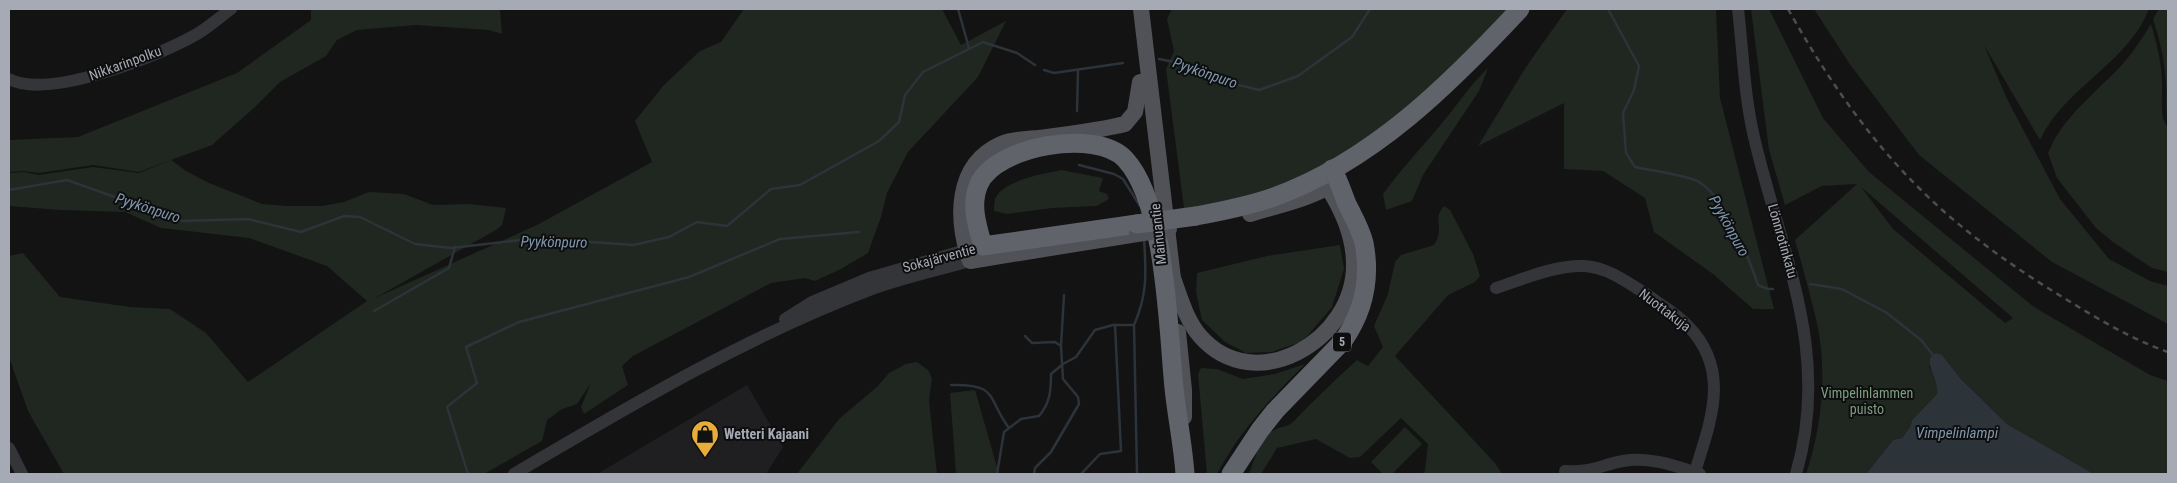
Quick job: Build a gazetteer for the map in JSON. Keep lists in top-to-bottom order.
{
  "streets": {
    "highway": ["Mainuantie", "Sokajärventie", "5"],
    "street": ["Nikkarinpolku", "Lönnrotinkatu", "Nuottakuja"]
  },
  "crossings": [
    ["Sokajärventie", "5"]
  ],
  "water": ["Pyykönpuro", "Vimpelinlampi"],
  "parks": ["Vimpelinlammen puisto"],
  "places": {
    "shop": ["Wetteri Kajaani"]
  }
}
